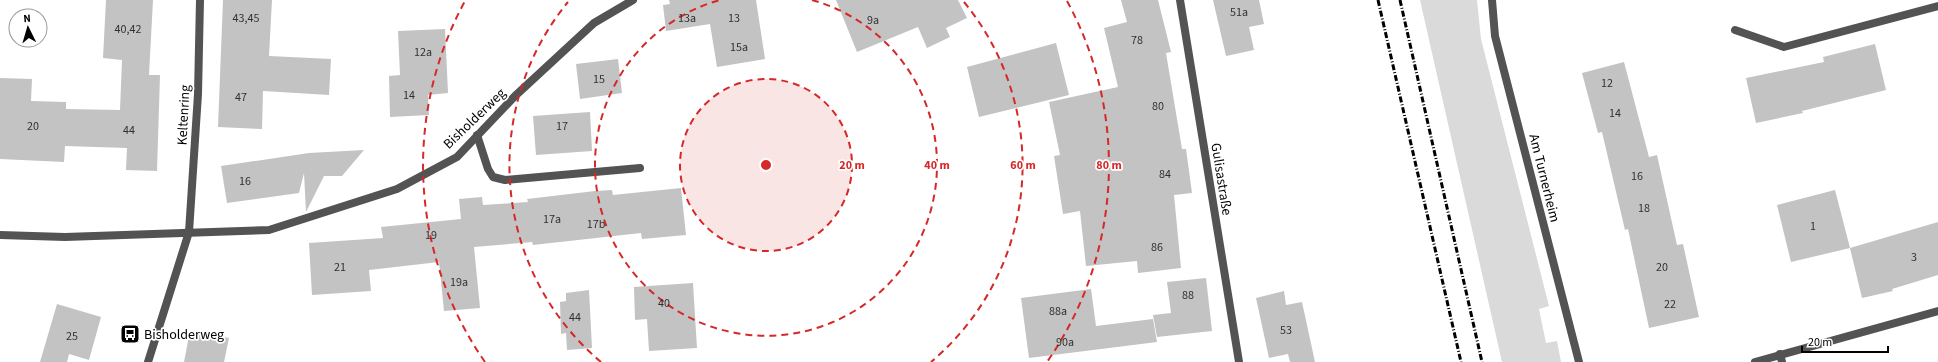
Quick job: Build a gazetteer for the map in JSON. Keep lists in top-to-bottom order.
{
  "streets": {
    "street": [
      "Keltenring",
      "Bisholderweg",
      "Am Turnerheim",
      "Gulisastraße"
    ]
  },
  "crossings": [
    ["Keltenring", "Bisholderweg"]
  ],
  "places": {
    "bus stop": ["Bisholderweg"]
  },
  "house_numbers": [
    "51a",
    "43,45",
    "13a",
    "13",
    "9a",
    "40,42",
    "78",
    "15a",
    "12a",
    "15",
    "12",
    "14",
    "47",
    "80",
    "14",
    "20",
    "17",
    "44",
    "84",
    "16",
    "16",
    "18",
    "17a",
    "17b",
    "1",
    "19",
    "86",
    "3",
    "21",
    "20",
    "19a",
    "88",
    "40",
    "22",
    "88a",
    "44",
    "53",
    "25",
    "90a"
  ],
  "scale_bar": "20 m",
  "north": "top",
  "rings": [
    "20 m",
    "40 m",
    "60 m",
    "80 m"
  ]
}
